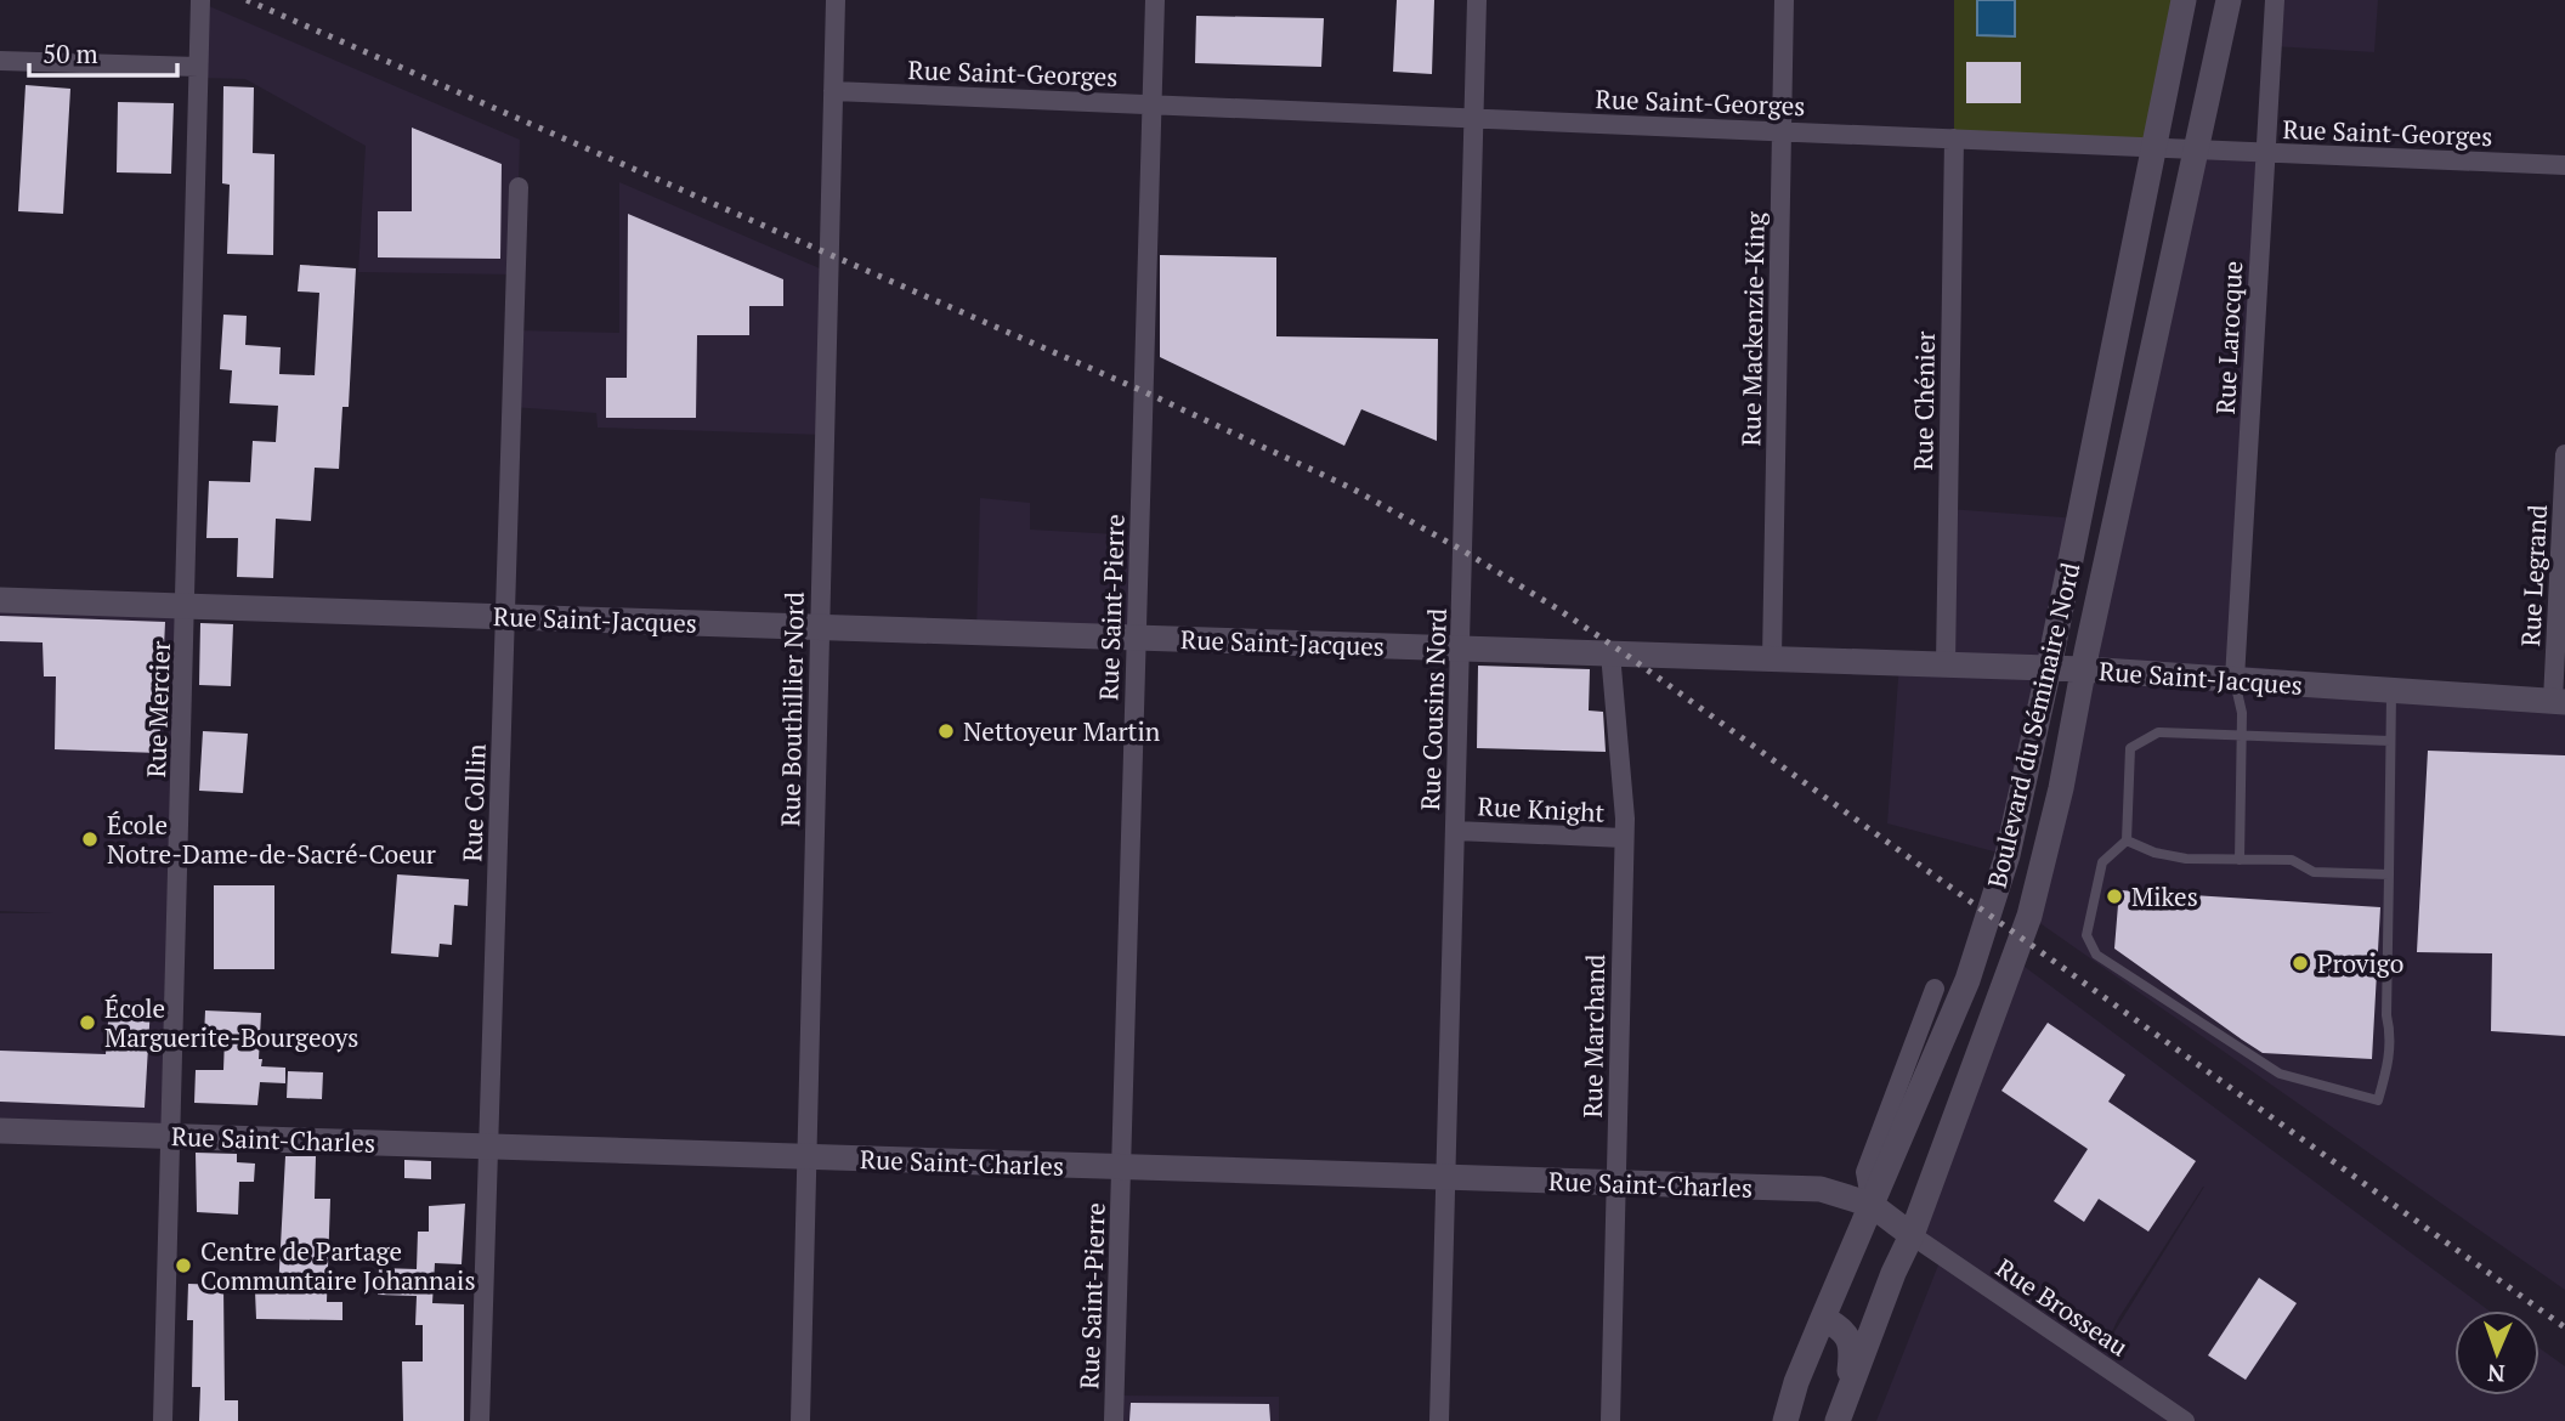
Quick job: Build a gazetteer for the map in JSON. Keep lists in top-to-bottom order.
{
  "streets": {
    "street": [
      "Rue Saint-Georges",
      "Rue Mackenzie-King",
      "Rue Larocque",
      "Rue Chénier",
      "Rue Legrand",
      "Rue Saint-Pierre",
      "Rue Saint-Jacques",
      "Rue Mercier",
      "Rue Bouthillier Nord",
      "Rue Cousins Nord",
      "Boulevard du Séminaire Nord",
      "Rue Collin",
      "Rue Knight",
      "Rue Marchand",
      "Rue Saint-Charles",
      "Rue Brosseau"
    ]
  },
  "crossings": [
    ["Rue Saint-Georges", "Rue Mackenzie-King"],
    ["Rue Saint-Georges", "Rue Larocque"],
    ["Rue Saint-Georges", "Rue Chénier"],
    ["Rue Saint-Georges", "Rue Saint-Pierre"],
    ["Rue Saint-Georges", "Rue Bouthillier Nord"],
    ["Rue Saint-Georges", "Rue Cousins Nord"],
    ["Rue Saint-Georges", "Boulevard du Séminaire Nord"],
    ["Rue Mackenzie-King", "Rue Saint-Jacques"],
    ["Rue Larocque", "Rue Saint-Jacques"],
    ["Rue Chénier", "Rue Saint-Jacques"],
    ["Rue Legrand", "Rue Saint-Jacques"],
    ["Rue Saint-Pierre", "Rue Saint-Jacques"],
    ["Rue Saint-Pierre", "Rue Saint-Charles"],
    ["Rue Saint-Jacques", "Rue Mercier"],
    ["Rue Saint-Jacques", "Rue Bouthillier Nord"],
    ["Rue Saint-Jacques", "Rue Cousins Nord"],
    ["Rue Saint-Jacques", "Boulevard du Séminaire Nord"],
    ["Rue Saint-Jacques", "Rue Collin"],
    ["Rue Saint-Jacques", "Rue Marchand"],
    ["Rue Mercier", "Rue Saint-Charles"],
    ["Rue Bouthillier Nord", "Rue Saint-Charles"],
    ["Rue Cousins Nord", "Rue Knight"],
    ["Rue Cousins Nord", "Rue Saint-Charles"],
    ["Boulevard du Séminaire Nord", "Rue Saint-Charles"],
    ["Boulevard du Séminaire Nord", "Rue Brosseau"],
    ["Rue Collin", "Rue Saint-Charles"],
    ["Rue Knight", "Rue Marchand"],
    ["Rue Marchand", "Rue Saint-Charles"],
    ["Rue Saint-Charles", "Rue Brosseau"]
  ],
  "places": [
    "Nettoyeur Martin",
    "École Notre-Dame-de-Sacré-Coeur",
    "Mikes",
    "Provigo",
    "École Marguerite-Bourgeoys",
    "Centre de Partage Communtaire Johannais"
  ],
  "scale_bar": "50 m",
  "north": "bottom"
}
